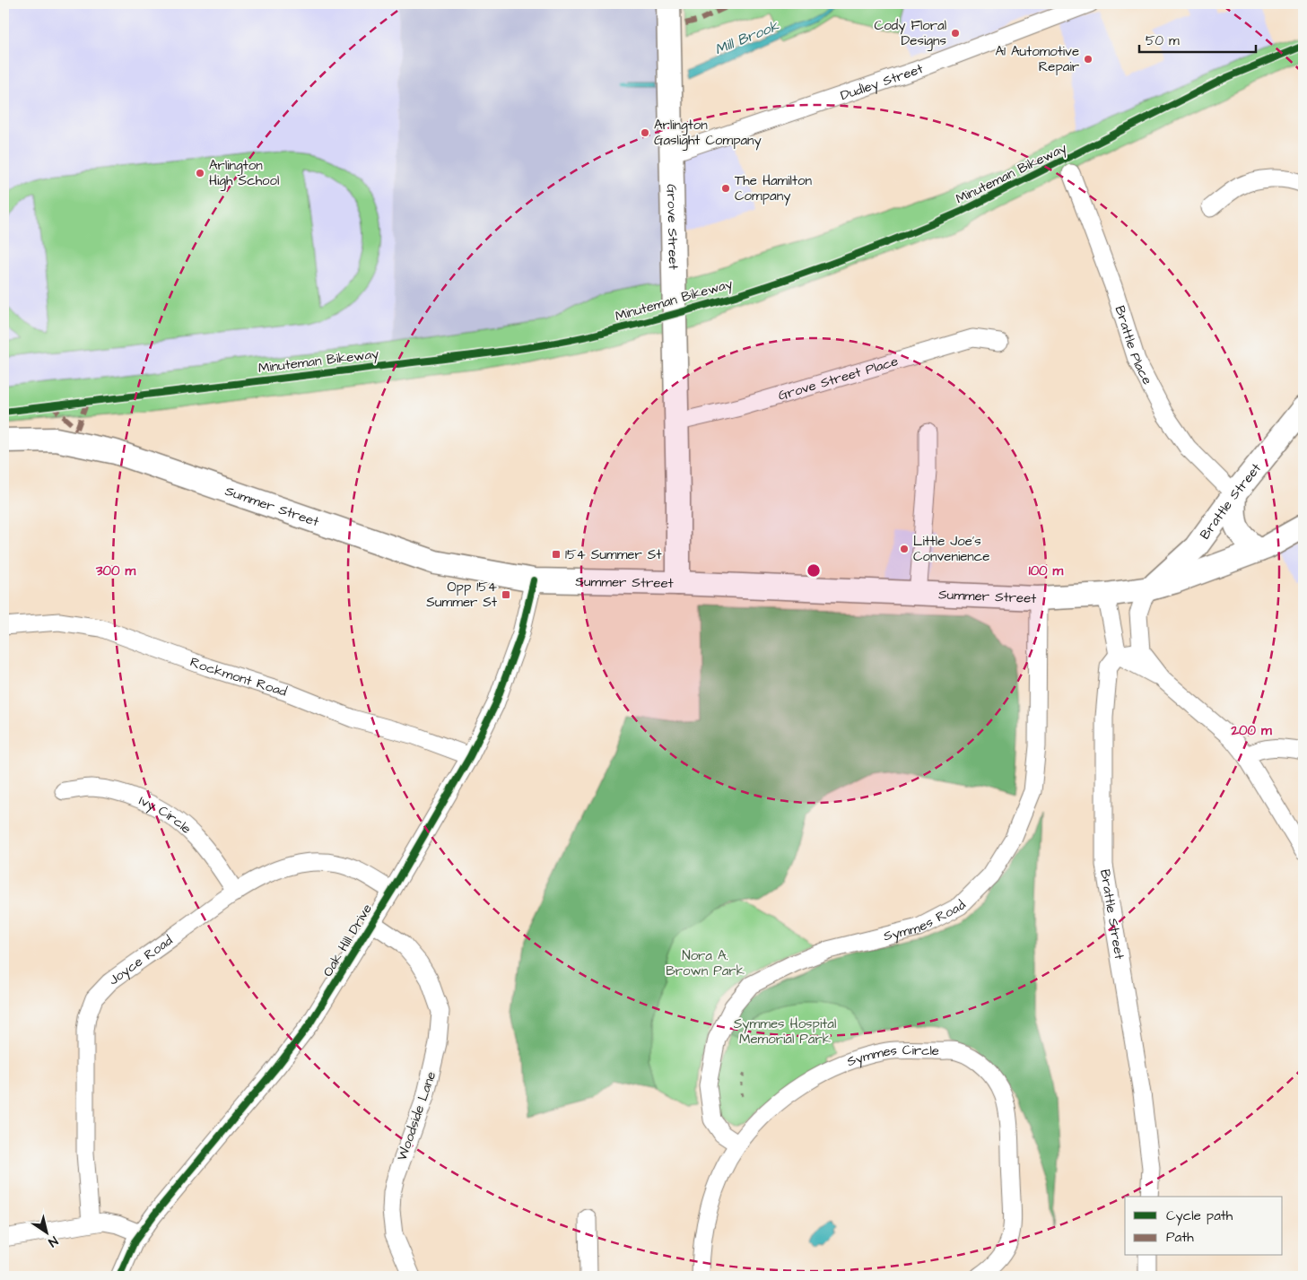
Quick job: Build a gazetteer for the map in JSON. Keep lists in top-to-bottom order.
{
  "streets": {
    "main road": ["Grove Street", "Brattle Street", "Summer Street"],
    "street": [
      "Dudley Street",
      "Brattle Place",
      "Grove Street Place",
      "Rockmont Road",
      "Ivy Circle",
      "Symmes Road",
      "Oak Hill Drive",
      "Joyce Road",
      "Symmes Circle",
      "Woodside Lane"
    ],
    "cycle path": ["Minuteman Bikeway"]
  },
  "crossings": [
    ["Dudley Street", "Grove Street"],
    ["Grove Street", "Grove Street Place"],
    ["Grove Street", "Summer Street"],
    ["Brattle Place", "Brattle Street"],
    ["Brattle Street", "Summer Street"],
    ["Summer Street", "Symmes Road"],
    ["Summer Street", "Oak Hill Drive"],
    ["Rockmont Road", "Oak Hill Drive"],
    ["Ivy Circle", "Joyce Road"],
    ["Symmes Road", "Symmes Circle"],
    ["Oak Hill Drive", "Joyce Road"],
    ["Oak Hill Drive", "Woodside Lane"]
  ],
  "water": ["Mill Brook"],
  "parks": ["Nora A. Brown Park", "Symmes Hospital Memorial Park"],
  "places": {
    "other": [
      "Cody Floral Designs",
      "A1 Automotive Repair",
      "Arlington Gaslight Company",
      "Arlington High School",
      "The Hamilton Company",
      "Little Joe's Convenience"
    ],
    "transit": ["154 Summer St", "Opp 154 Summer St"]
  },
  "legend": ["Cycle path", "Path"],
  "scale_bar": "50 m",
  "north": "bottom right",
  "rings": ["100 m", "300 m", "200 m"]
}
